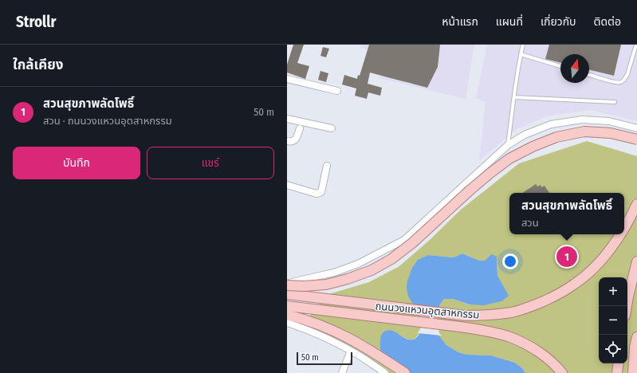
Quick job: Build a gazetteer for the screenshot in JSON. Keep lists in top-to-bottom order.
{
  "streets": {
    "main road": ["ถนนวงแหวนอุตสาหกรรม"]
  },
  "scale_bar": "50 m",
  "north": "top",
  "page": {
    "header": "Strollr",
    "nav": [
      "หน้าแรก",
      "แผนที่",
      "เกี่ยวกับ",
      "ติดต่อ"
    ],
    "heading": "ใกล้เคียง",
    "list": [
      {
        "mark": "1",
        "name": "สวนสุขภาพลัดโพธิ์",
        "note": "สวน · ถนนวงแหวนอุตสาหกรรม",
        "value": "50 m"
      }
    ],
    "buttons": ["บันทึก", "แชร์"],
    "popup": ["สวนสุขภาพลัดโพธิ์", "สวน"],
    "pins": "1",
    "map_buttons": ["+", "−"],
    "scale": "50 m"
  }
}
